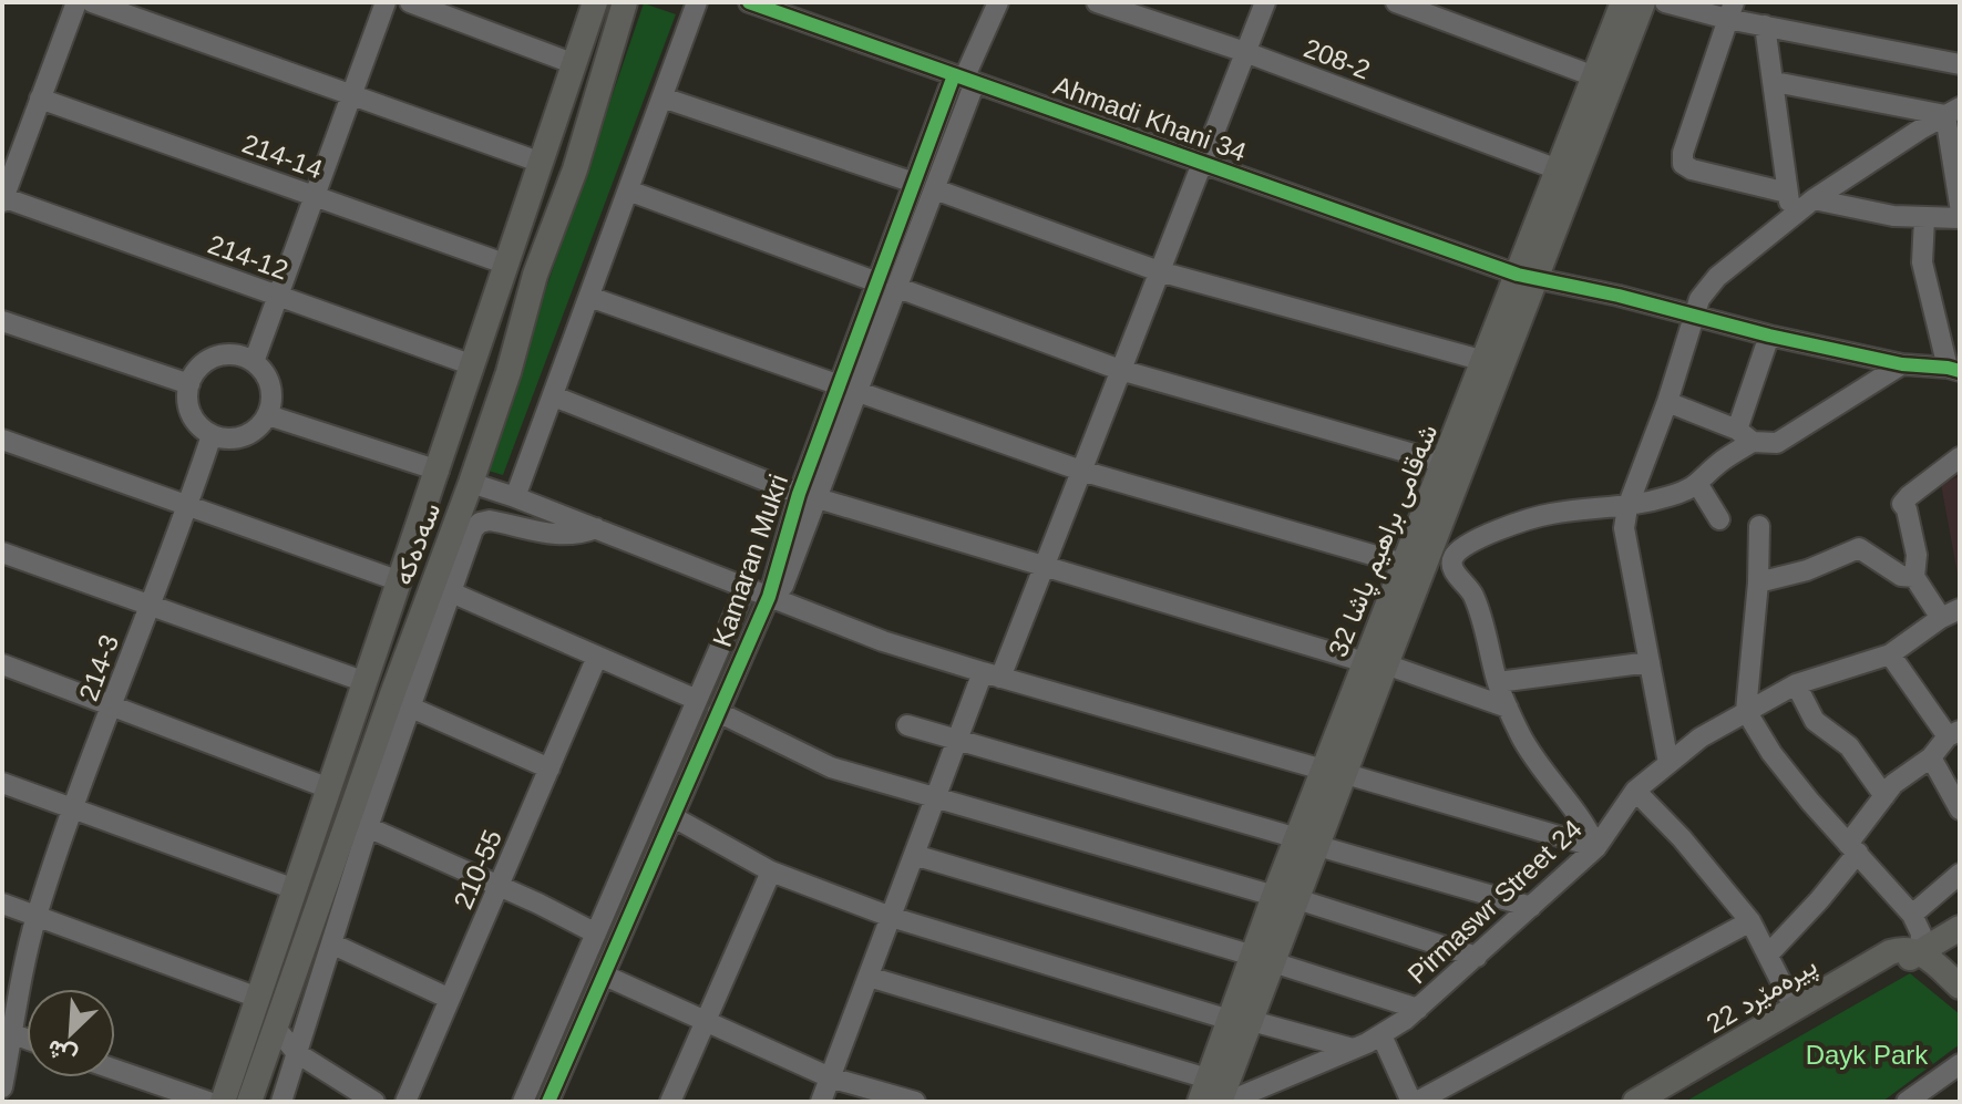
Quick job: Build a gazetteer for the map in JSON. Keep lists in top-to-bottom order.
{
  "streets": {
    "main road": ["شەقامی براهیم پاشا 32", "سەدەکە", "22 پیرەمێرد"],
    "street": [
      "208-2",
      "Ahmadi Khani 34",
      "214-14",
      "214-12",
      "Kamaran Mukri",
      "214-3",
      "210-55",
      "Pirmaswr Street 24"
    ]
  },
  "crossings": [
    ["208-2", "شەقامی براهیم پاشا 32"],
    ["Ahmadi Khani 34", "شەقامی براهیم پاشا 32"],
    ["Ahmadi Khani 34", "Kamaran Mukri"],
    ["214-14", "سەدەکە"],
    ["214-12", "سەدەکە"]
  ],
  "parks": ["Dayk Park"],
  "north": "bottom left"
}
